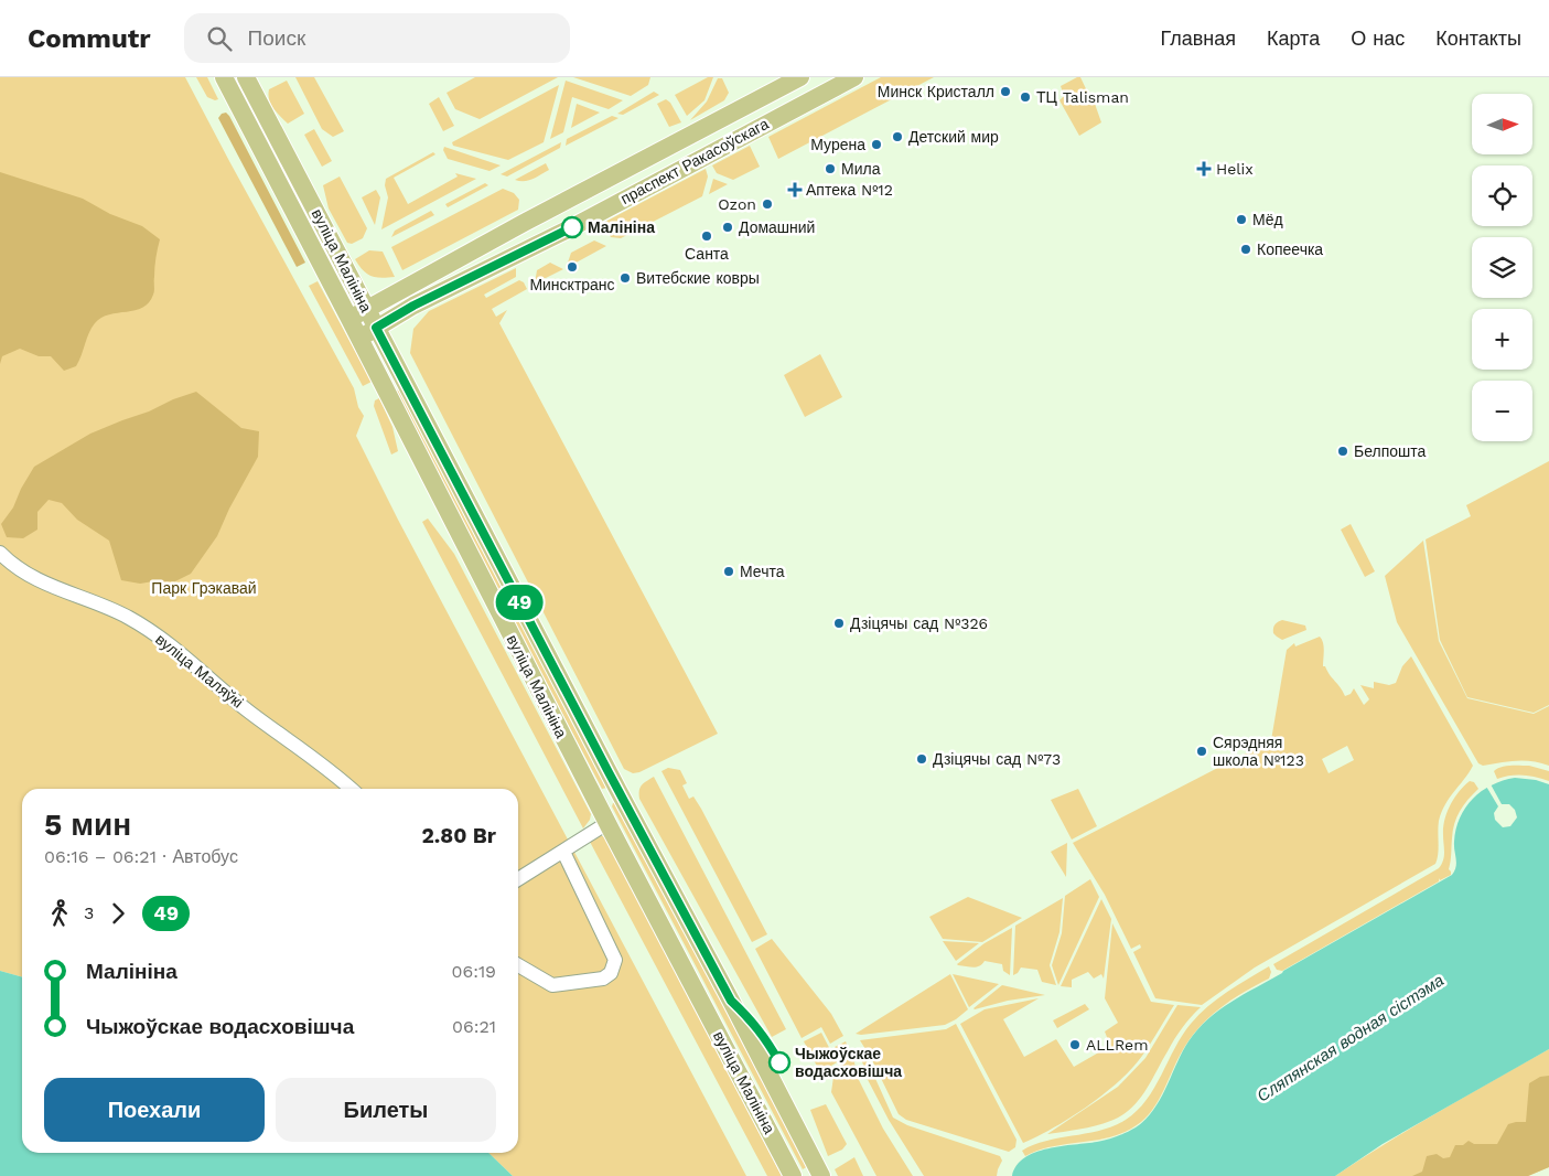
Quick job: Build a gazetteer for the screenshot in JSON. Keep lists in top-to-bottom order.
{
  "streets": {
    "main road": ["праспект Ракасоўскага", "вуліца Малініна"],
    "street": ["вуліца Маляўкі"]
  },
  "crossings": [
    ["праспект Ракасоўскага", "вуліца Малініна"]
  ],
  "water": ["Сляпянская водная сістэма"],
  "parks": ["Парк Грэкавай"],
  "places": {
    "other": [
      "Минск Кристалл",
      "ТЦ Talisman",
      "Детский мир",
      "Мурена",
      "Мила",
      "Ozon",
      "Мёд",
      "Малініна",
      "Домашний",
      "Санта",
      "Копеечка",
      "Минсктранс",
      "Витебские ковры",
      "Белпошта",
      "Мечта",
      "Дзіцячы сад №326",
      "Сярэдняя школа №123",
      "Дзіцячы сад №73",
      "ALLRem",
      "Чыжоўскае водасховішча"
    ],
    "health": ["Helix", "Аптека №12"]
  },
  "lines": ["bus line 49"],
  "north": "right",
  "page": {
    "header": "Commutr",
    "search": "Поиск",
    "nav": [
      "Главная",
      "Карта",
      "О нас",
      "Контакты"
    ],
    "on_map": "49",
    "map_buttons": ["+", "−"],
    "heading": ["5 мин", "06:16 – 06:21 · Автобус", "2.80 Br"],
    "legs": ["3", "49"],
    "list": [
      {
        "name": "Малініна",
        "value": "06:19"
      },
      {
        "name": "Чыжоўскае водасховішча",
        "value": "06:21"
      }
    ],
    "buttons": ["Поехали", "Билеты"]
  }
}
